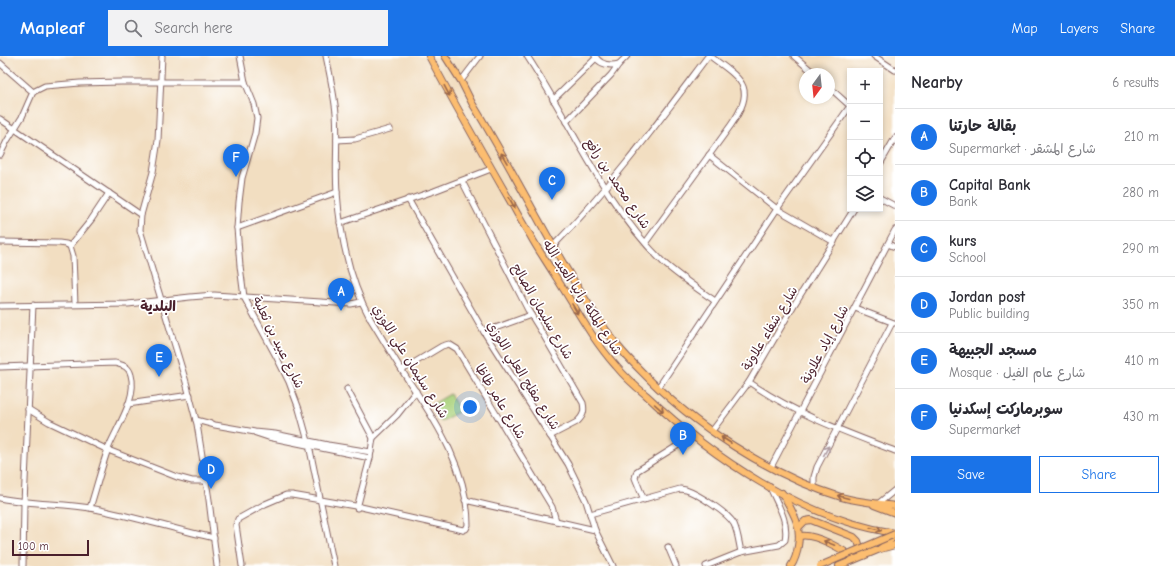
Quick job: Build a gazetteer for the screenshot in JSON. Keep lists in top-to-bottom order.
{
  "streets": {
    "main road": ["شارع الملكة رانيا العبد الله"],
    "street": [
      "شارع محمد بن رافع",
      "شارع سليمان الصالح",
      "شارع شفاء علاونة",
      "شارع عبيد بن ثعلبة",
      "شارع إياد علاونة",
      "شارع سليمان علي اللوزي",
      "شارع مفلح العلي اللوزي",
      "شارع عامر ظاظا"
    ]
  },
  "crossings": [
    ["شارع الملكة رانيا العبد الله", "شارع إياد علاونة"],
    ["شارع سليمان الصالح", "شارع مفلح العلي اللوزي"],
    ["شارع شفاء علاونة", "شارع إياد علاونة"],
    ["شارع سليمان علي اللوزي", "شارع عامر ظاظا"]
  ],
  "districts": ["البلدية"],
  "scale_bar": "100 m",
  "north": "bottom",
  "page": {
    "header": "Mapleaf",
    "search": "Search here",
    "nav": ["Map", "Layers", "Share"],
    "heading": ["Nearby", "6 results"],
    "map_buttons": ["+", "−"],
    "list": [
      {
        "mark": "A",
        "name": "بقالة حارتنا",
        "note": "Supermarket · شارع المشقر",
        "value": "210 m"
      },
      {
        "mark": "B",
        "name": "Capital Bank",
        "note": "Bank",
        "value": "280 m"
      },
      {
        "mark": "C",
        "name": "kurs",
        "note": "School",
        "value": "290 m"
      },
      {
        "mark": "D",
        "name": "Jordan post",
        "note": "Public building",
        "value": "350 m"
      },
      {
        "mark": "E",
        "name": "مسجد الجبيهة",
        "note": "Mosque · شارع عام الفيل",
        "value": "410 m"
      },
      {
        "mark": "F",
        "name": "سوبرماركت إسكدنيا",
        "note": "Supermarket",
        "value": "430 m"
      }
    ],
    "pins": [
      "F",
      "C",
      "A",
      "E",
      "B",
      "D"
    ],
    "buttons": ["Save", "Share"],
    "scale": "100 m"
  }
}
